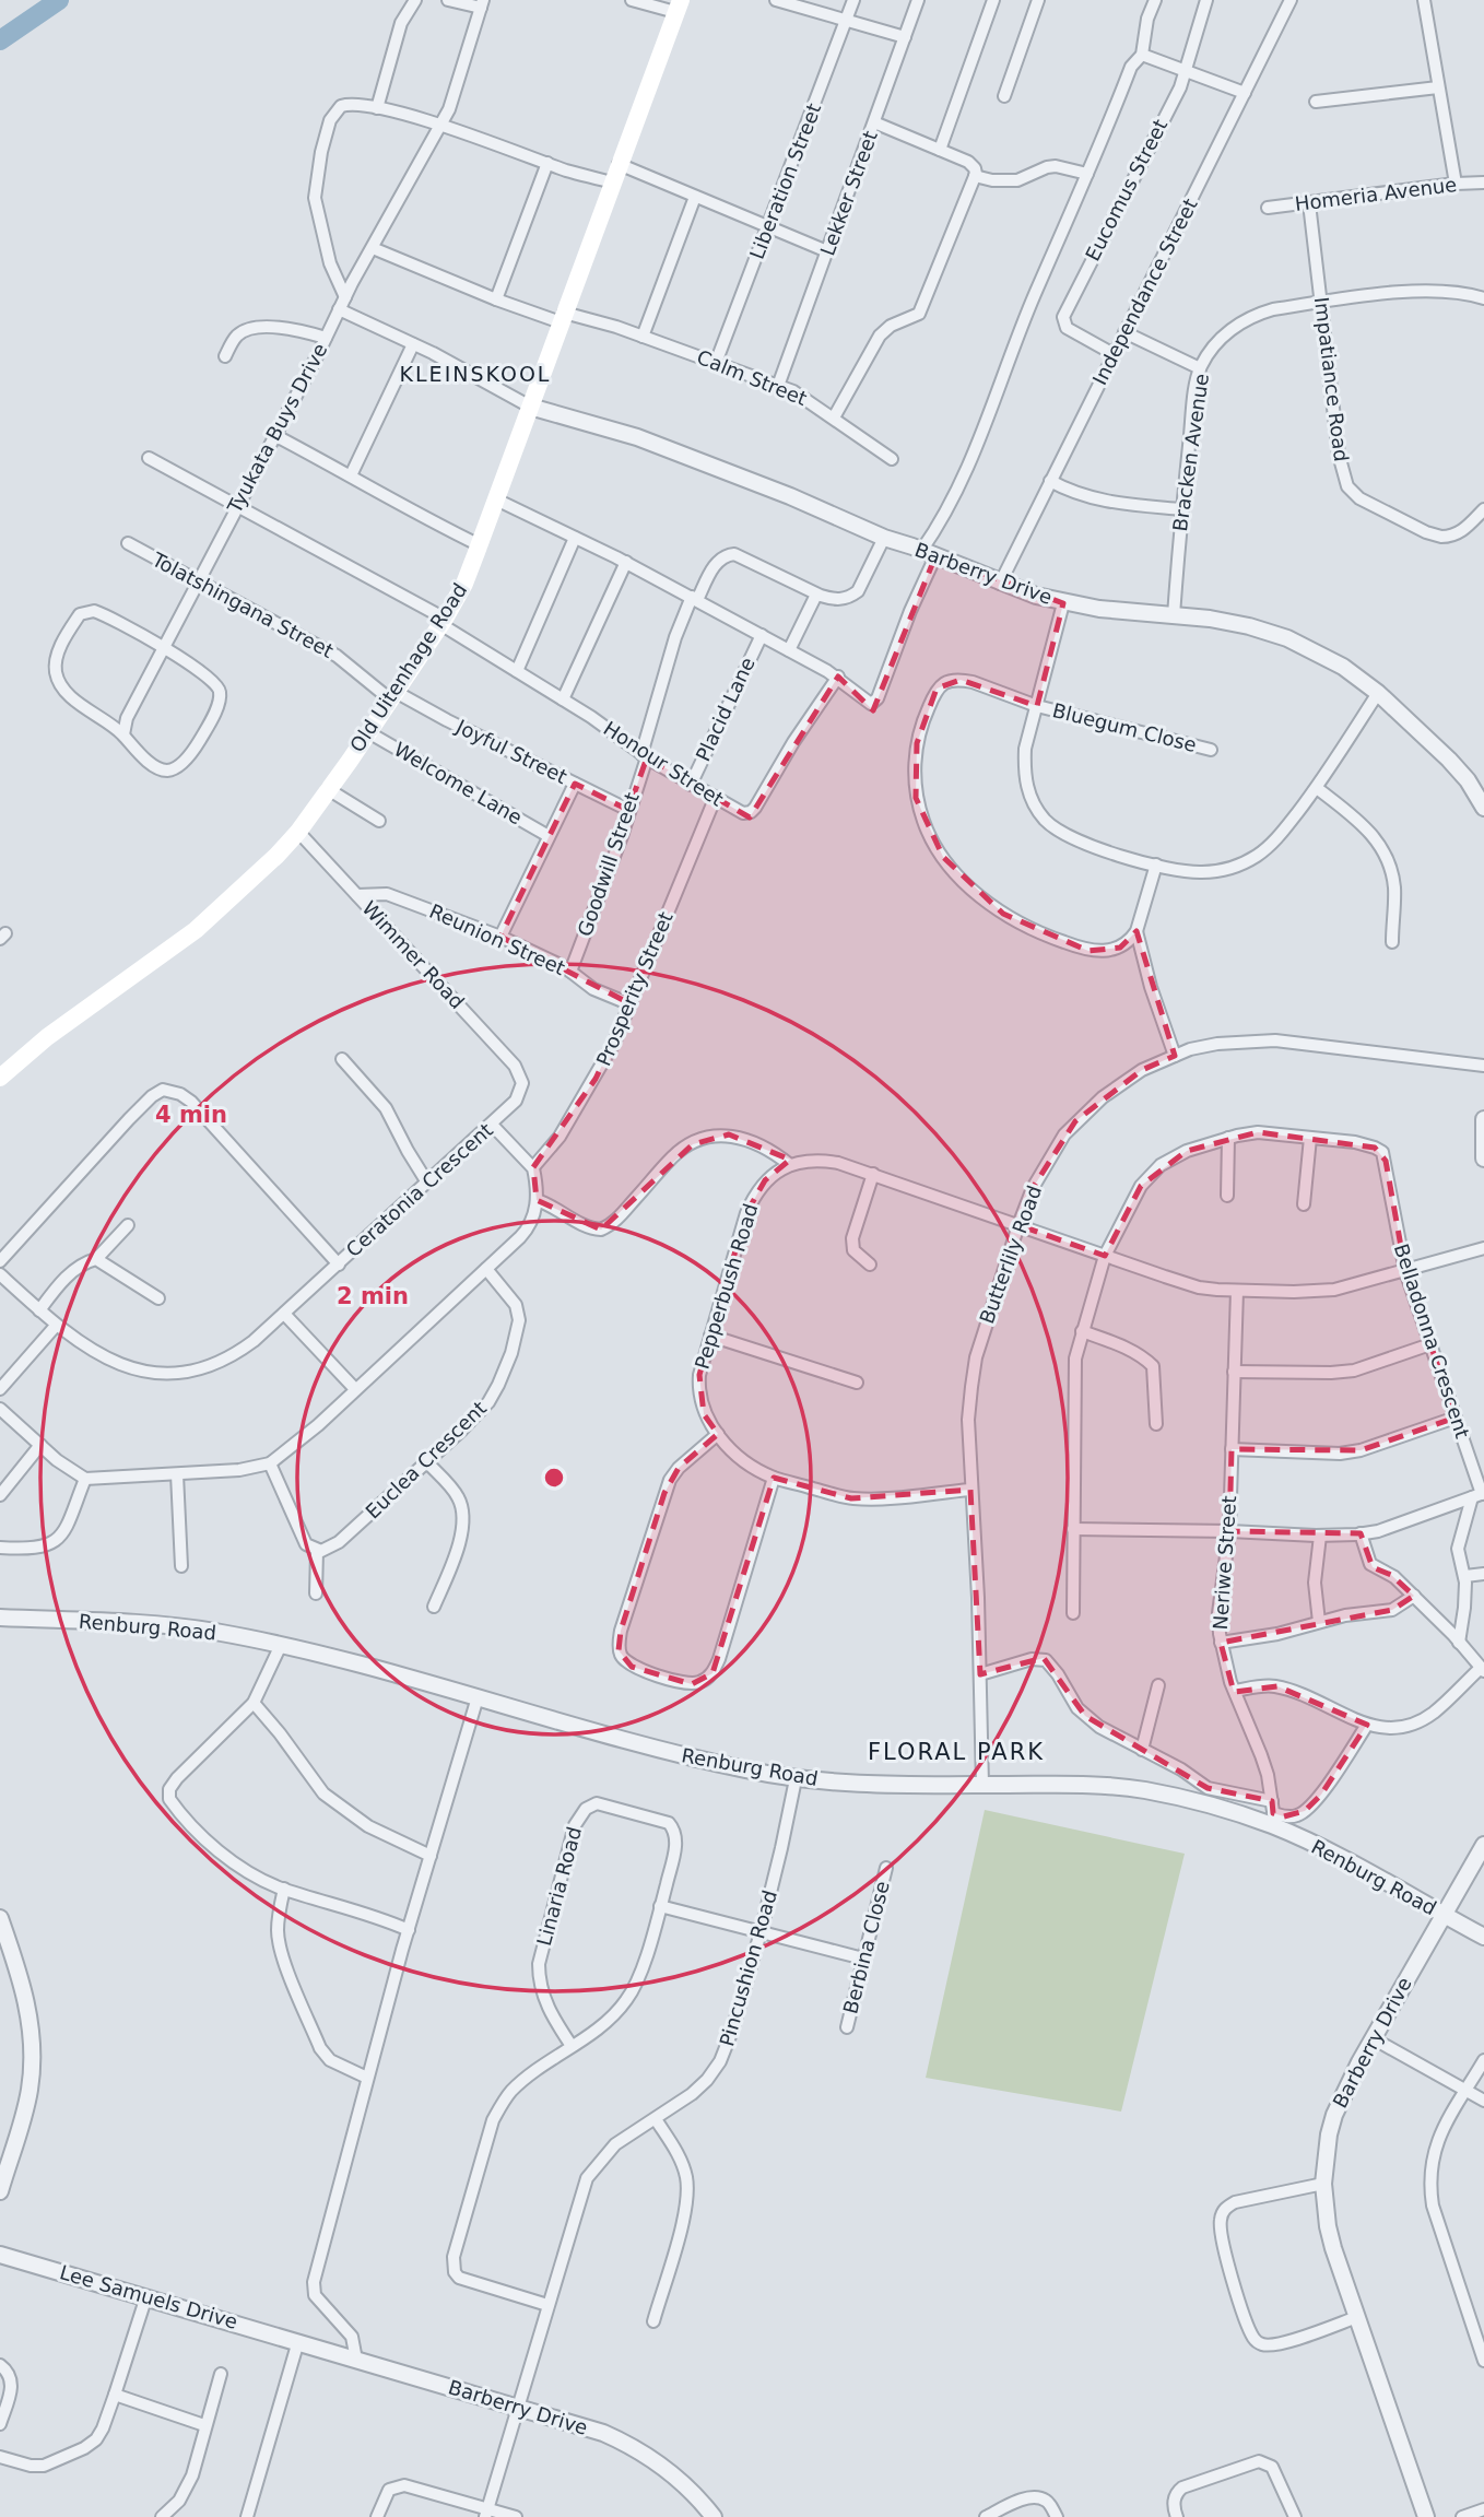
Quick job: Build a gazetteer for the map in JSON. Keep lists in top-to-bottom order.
{
  "streets": {
    "main road": ["Old Uitenhage Road"],
    "street": [
      "Liberation Street",
      "Eucomus Street",
      "Lekker Street",
      "Homeria Avenue",
      "Independance Street",
      "Calm Street",
      "Impatiance Road",
      "Tyukata Buys Drive",
      "Bracken Avenue",
      "Barberry Drive",
      "Tolatshingana Street",
      "Placid Lane",
      "Bluegum Close",
      "Joyful Street",
      "Honour Street",
      "Welcome Lane",
      "Goodwill Street",
      "Reunion Street",
      "Wimmer Road",
      "Prosperity Street",
      "Ceratonia Crescent",
      "Butterlily Road",
      "Pepperbush Road",
      "Belladonna Crescent",
      "Euclea Crescent",
      "Neriwe Street",
      "Renburg Road",
      "Linaria Road",
      "Berbina Close",
      "Pincushion Road",
      "Lee Samuels Drive"
    ]
  },
  "crossings": [
    ["Liberation Street", "Calm Street"],
    ["Eucomus Street", "Independance Street"],
    ["Lekker Street", "Calm Street"],
    ["Homeria Avenue", "Impatiance Road"],
    ["Independance Street", "Barberry Drive"],
    ["Calm Street", "Tyukata Buys Drive"],
    ["Calm Street", "Old Uitenhage Road"],
    ["Impatiance Road", "Bracken Avenue"],
    ["Tyukata Buys Drive", "Tolatshingana Street"],
    ["Tyukata Buys Drive", "Honour Street"],
    ["Bracken Avenue", "Barberry Drive"],
    ["Barberry Drive", "Old Uitenhage Road"],
    ["Barberry Drive", "Renburg Road"],
    ["Barberry Drive", "Pincushion Road"],
    ["Barberry Drive", "Lee Samuels Drive"],
    ["Tolatshingana Street", "Old Uitenhage Road"],
    ["Tolatshingana Street", "Joyful Street"],
    ["Old Uitenhage Road", "Joyful Street"],
    ["Old Uitenhage Road", "Honour Street"],
    ["Old Uitenhage Road", "Welcome Lane"],
    ["Old Uitenhage Road", "Wimmer Road"],
    ["Placid Lane", "Honour Street"],
    ["Joyful Street", "Goodwill Street"],
    ["Honour Street", "Goodwill Street"],
    ["Honour Street", "Prosperity Street"],
    ["Goodwill Street", "Reunion Street"],
    ["Reunion Street", "Wimmer Road"],
    ["Reunion Street", "Prosperity Street"],
    ["Wimmer Road", "Ceratonia Crescent"],
    ["Butterlily Road", "Pepperbush Road"],
    ["Butterlily Road", "Renburg Road"],
    ["Neriwe Street", "Renburg Road"],
    ["Renburg Road", "Pincushion Road"]
  ],
  "districts": ["KLEINSKOOL", "FLORAL PARK"],
  "rings": ["4 min", "2 min"]
}
